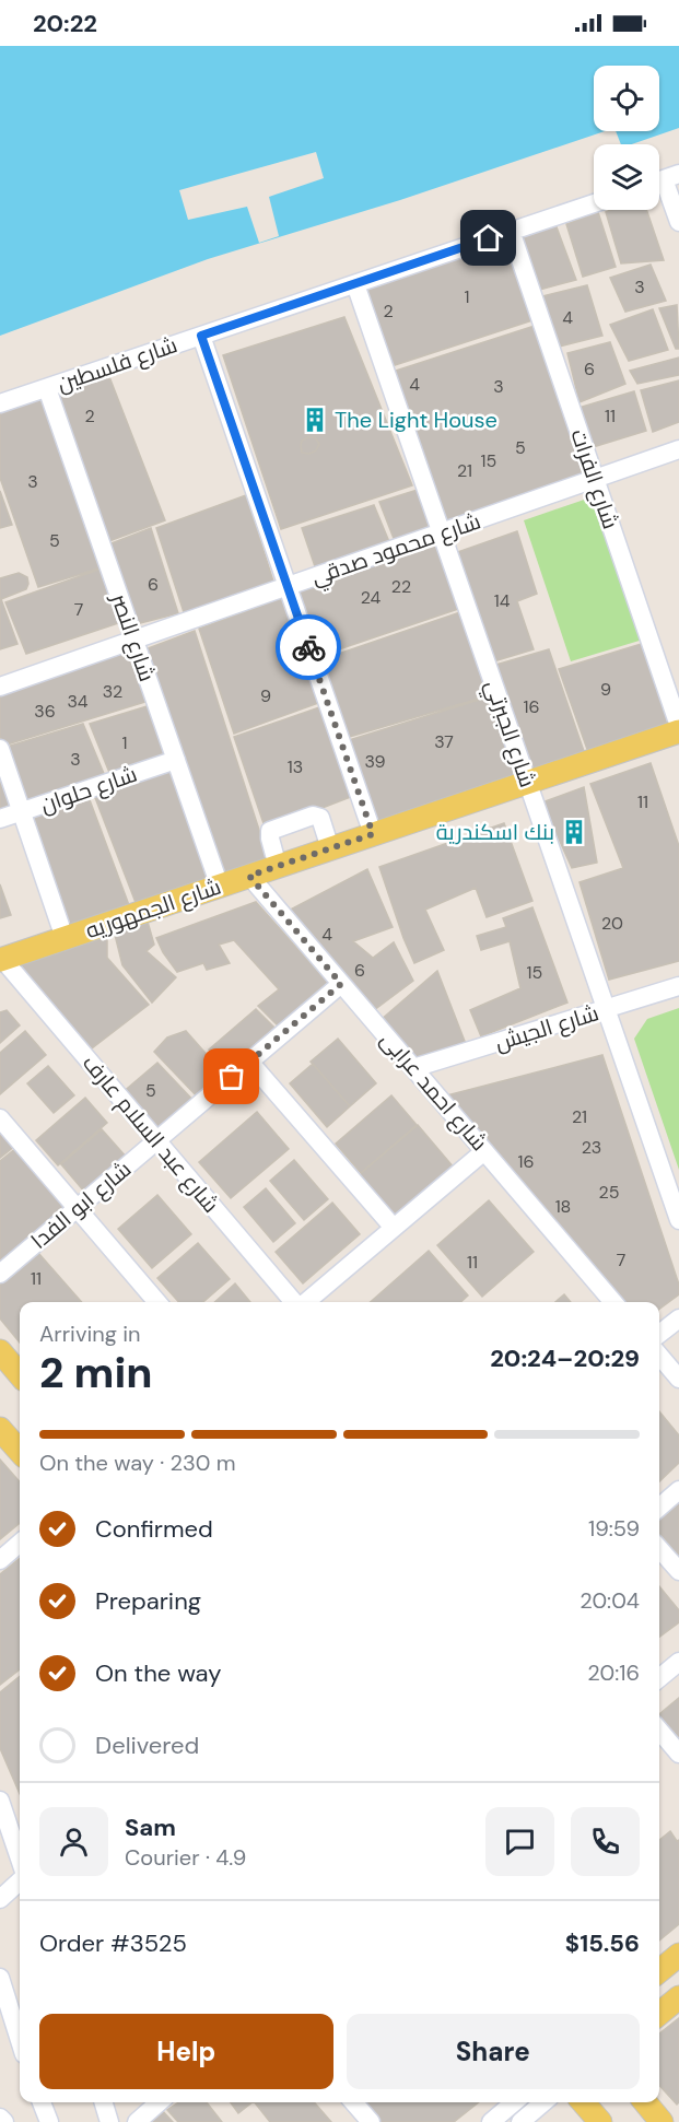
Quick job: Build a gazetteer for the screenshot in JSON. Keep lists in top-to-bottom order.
{
  "streets": {
    "main road": ["شارع الجمهوريه"],
    "street": [
      "شارع فلسطين",
      "شارع الفرات",
      "شارع محمود صدقي",
      "شارع النصر",
      "شارع الجبرتي",
      "شارع حلوان",
      "شارع الجيش",
      "شارع احمد عرابى",
      "شارع عبد السلام عارف",
      "شارع ابو الفدا"
    ]
  },
  "crossings": [
    ["شارع فلسطين", "شارع الفرات"],
    ["شارع فلسطين", "شارع النصر"],
    ["شارع فلسطين", "شارع الجبرتي"],
    ["شارع الفرات", "شارع محمود صدقي"],
    ["شارع محمود صدقي", "شارع النصر"],
    ["شارع محمود صدقي", "شارع الجبرتي"],
    ["شارع النصر", "شارع حلوان"],
    ["شارع النصر", "شارع الجمهوريه"],
    ["شارع الجبرتي", "شارع الجمهوريه"],
    ["شارع الجبرتي", "شارع الجيش"],
    ["شارع الجمهوريه", "شارع احمد عرابى"],
    ["شارع الجمهوريه", "شارع عبد السلام عارف"],
    ["شارع الجيش", "شارع احمد عرابى"],
    ["شارع احمد عرابى", "شارع ابو الفدا"],
    ["شارع عبد السلام عارف", "شارع ابو الفدا"]
  ],
  "places": {
    "building": ["The Light House", "بنك اسكندرية"]
  },
  "house_numbers": [
    "3",
    "1",
    "2",
    "4",
    "6",
    "4",
    "3",
    "2",
    "11",
    "5",
    "15",
    "21",
    "3",
    "5",
    "6",
    "22",
    "24",
    "14",
    "7",
    "9",
    "32",
    "9",
    "34",
    "16",
    "36",
    "37",
    "1",
    "3",
    "39",
    "13",
    "11",
    "20",
    "4",
    "6",
    "15",
    "5",
    "21",
    "23",
    "16",
    "25",
    "18",
    "7",
    "11",
    "11"
  ],
  "page": {
    "status": "20:22",
    "heading": ["2 min", "Arriving in", "20:24–20:29"],
    "panel": [
      "Sam",
      "Courier · 4.9",
      "Order #3525",
      "$15.56"
    ],
    "bar": "On the way · 230 m",
    "list": [
      ["Confirmed", "19:59"],
      ["Preparing", "20:04"],
      ["On the way", "20:16"],
      "Delivered"
    ],
    "buttons": ["Help", "Share"]
  }
}
